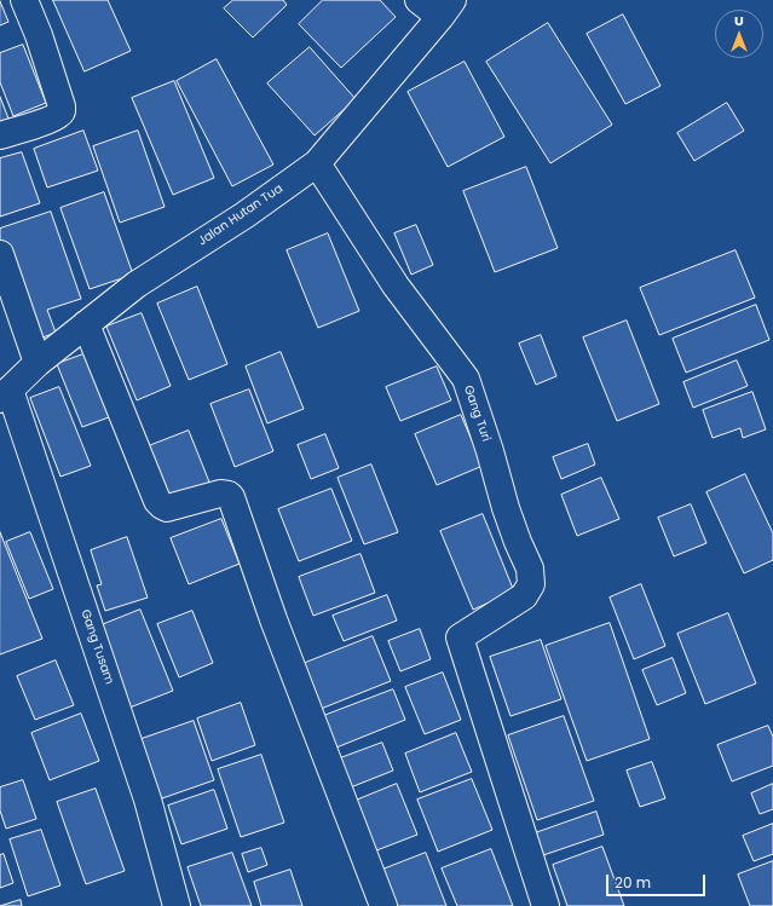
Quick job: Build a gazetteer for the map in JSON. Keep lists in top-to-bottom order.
{
  "streets": {
    "street": ["Jalan Hutan Tua", "Gang Turi", "Gang Tusam"]
  },
  "crossings": [
    ["Jalan Hutan Tua", "Gang Turi"],
    ["Jalan Hutan Tua", "Gang Tusam"]
  ],
  "scale_bar": "20 m",
  "north": "top"
}
